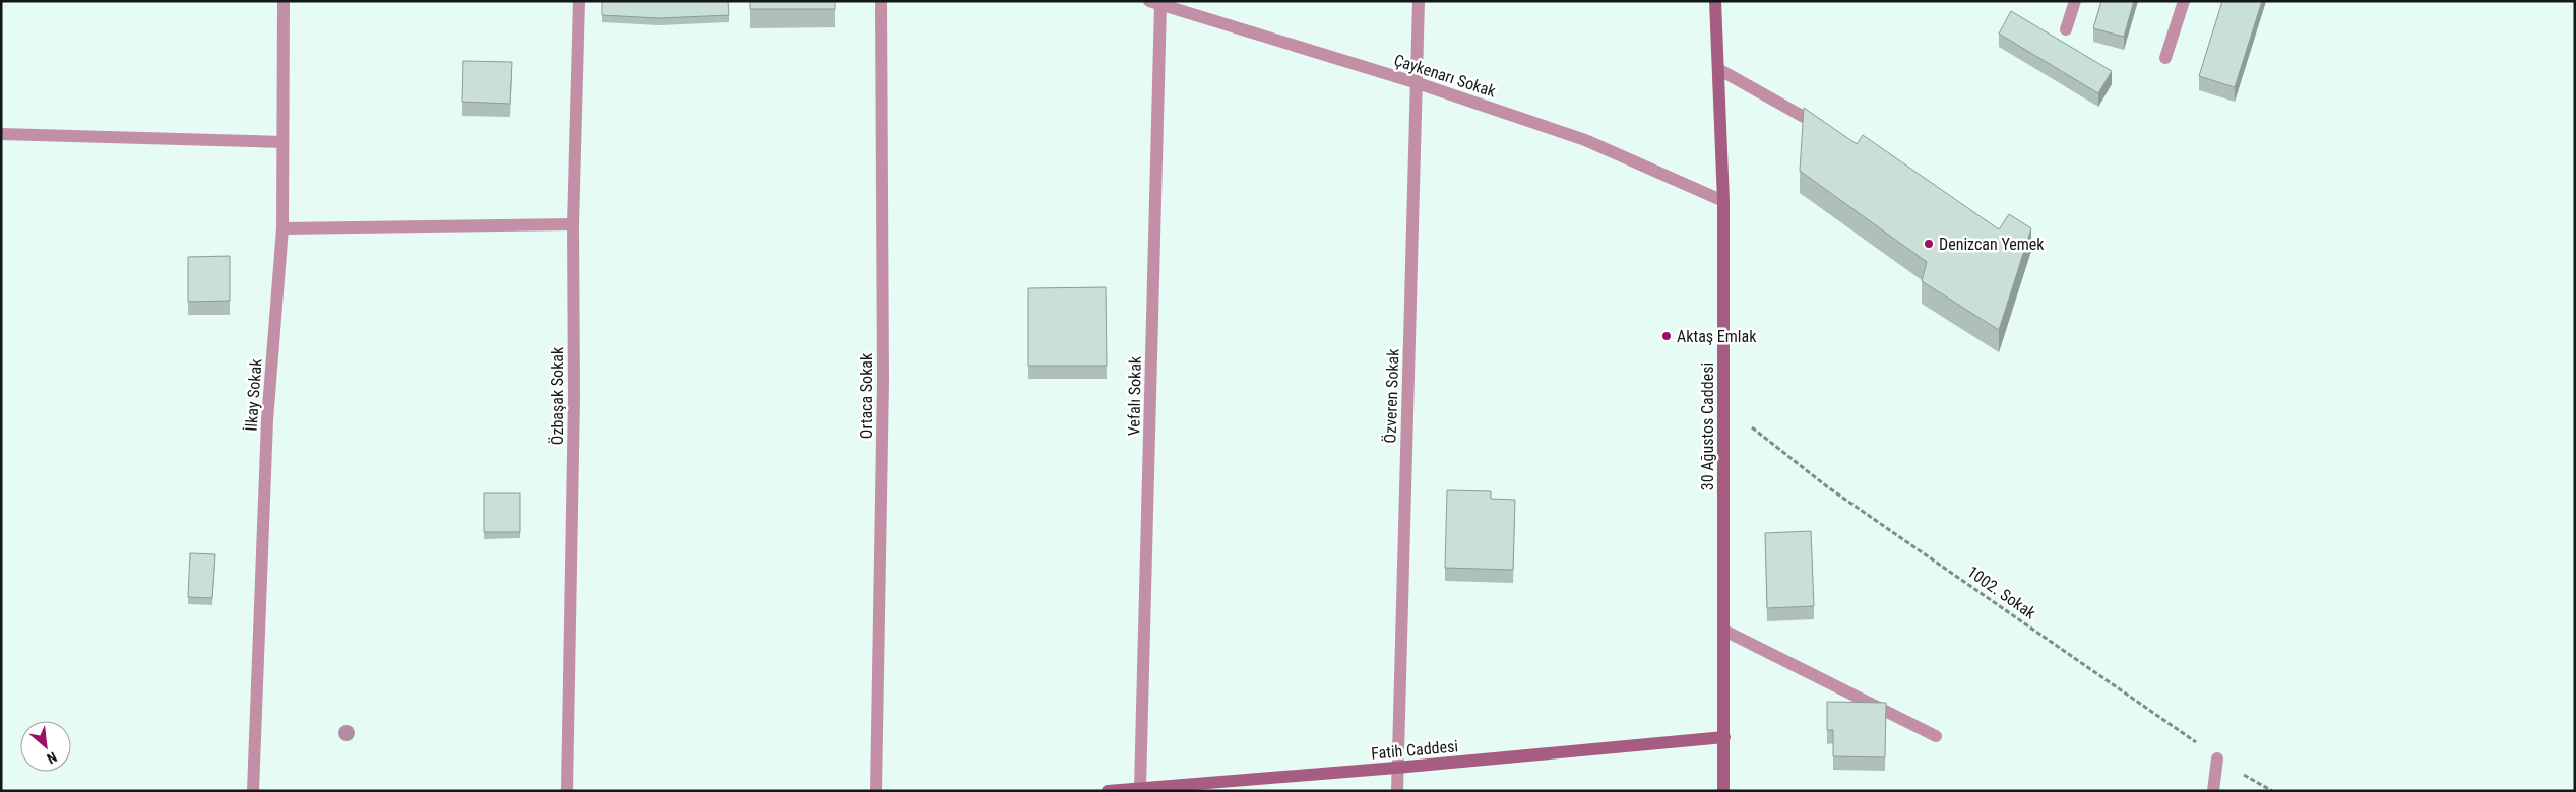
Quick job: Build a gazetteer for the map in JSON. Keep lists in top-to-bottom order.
{
  "streets": {
    "street": [
      "Çaykenarı Sokak",
      "İlkay Sokak",
      "Özbaşak Sokak",
      "Ortaca Sokak",
      "Vefalı Sokak",
      "Özveren Sokak",
      "30 Ağustos Caddesi",
      "Fatih Caddesi"
    ],
    "path": ["1002. Sokak"]
  },
  "crossings": [
    ["Çaykenarı Sokak", "Vefalı Sokak"],
    ["Çaykenarı Sokak", "Özveren Sokak"],
    ["Çaykenarı Sokak", "30 Ağustos Caddesi"],
    ["Vefalı Sokak", "Fatih Caddesi"],
    ["Özveren Sokak", "Fatih Caddesi"],
    ["30 Ağustos Caddesi", "1002. Sokak"],
    ["30 Ağustos Caddesi", "Fatih Caddesi"]
  ],
  "places": ["Denizcan Yemek", "Aktaş Emlak"],
  "north": "bottom right"
}
